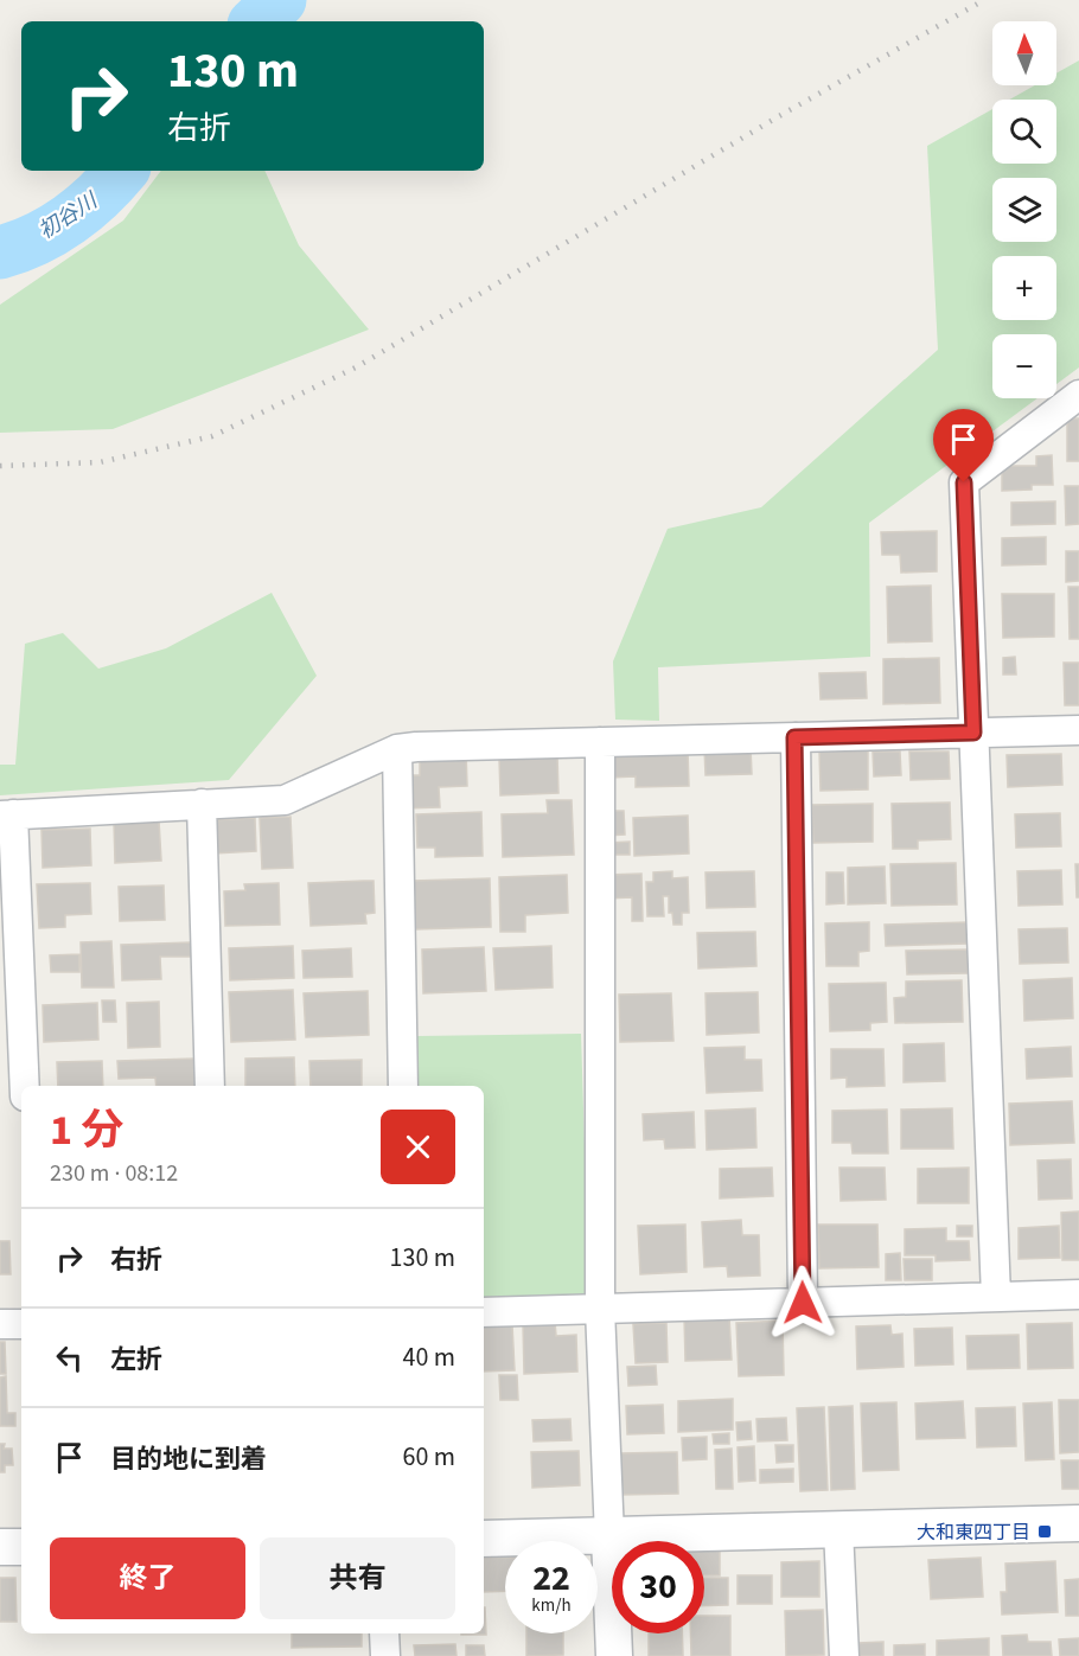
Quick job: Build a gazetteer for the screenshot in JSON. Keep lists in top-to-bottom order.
{
  "water": ["初谷川"],
  "places": {
    "transit": ["大和東四丁目"]
  },
  "north": "top",
  "page": {
    "map_buttons": ["+", "−"],
    "turn": ["130 m", "右折"],
    "heading": ["1 分", "230 m · 08:12"],
    "list": [
      {
        "name": "右折",
        "value": "130 m"
      },
      {
        "name": "左折",
        "value": "40 m"
      },
      {
        "name": "目的地に到着",
        "value": "60 m"
      }
    ],
    "buttons": ["終了", "共有"],
    "speed": "22 km/h",
    "limit": "30"
  }
}
